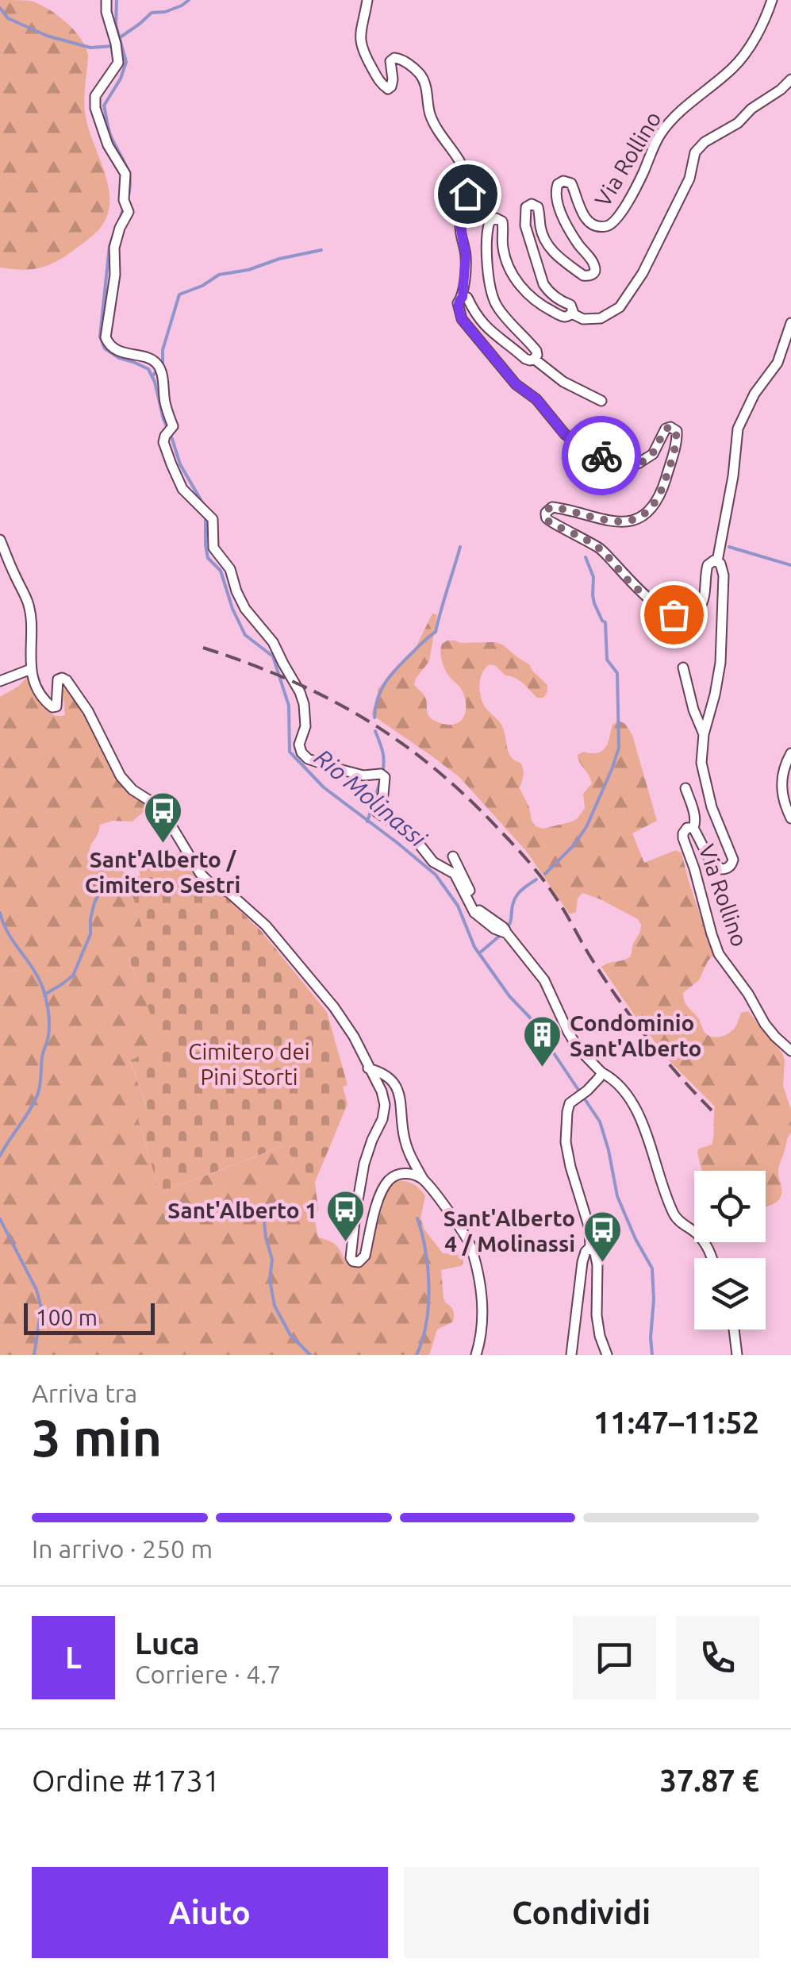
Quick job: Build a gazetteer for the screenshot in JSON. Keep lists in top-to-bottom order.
{
  "streets": {
    "street": ["Via Rollino"]
  },
  "water": ["Rio Molinassi"],
  "parks": ["Cimitero dei Pini Storti"],
  "places": {
    "bus stop": ["Sant'Alberto / Cimitero Sestri", "Sant'Alberto 1", "Sant'Alberto 4 / Molinassi"],
    "building": ["Condominio Sant'Alberto"]
  },
  "scale_bar": "100 m",
  "page": {
    "scale": "100 m",
    "heading": ["3 min", "Arriva tra", "11:47–11:52"],
    "panel": [
      "Luca",
      "Corriere · 4.7",
      "Ordine #1731",
      "37.87 €"
    ],
    "bar": "In arrivo · 250 m",
    "round": "L",
    "buttons": ["Aiuto", "Condividi"]
  }
}
